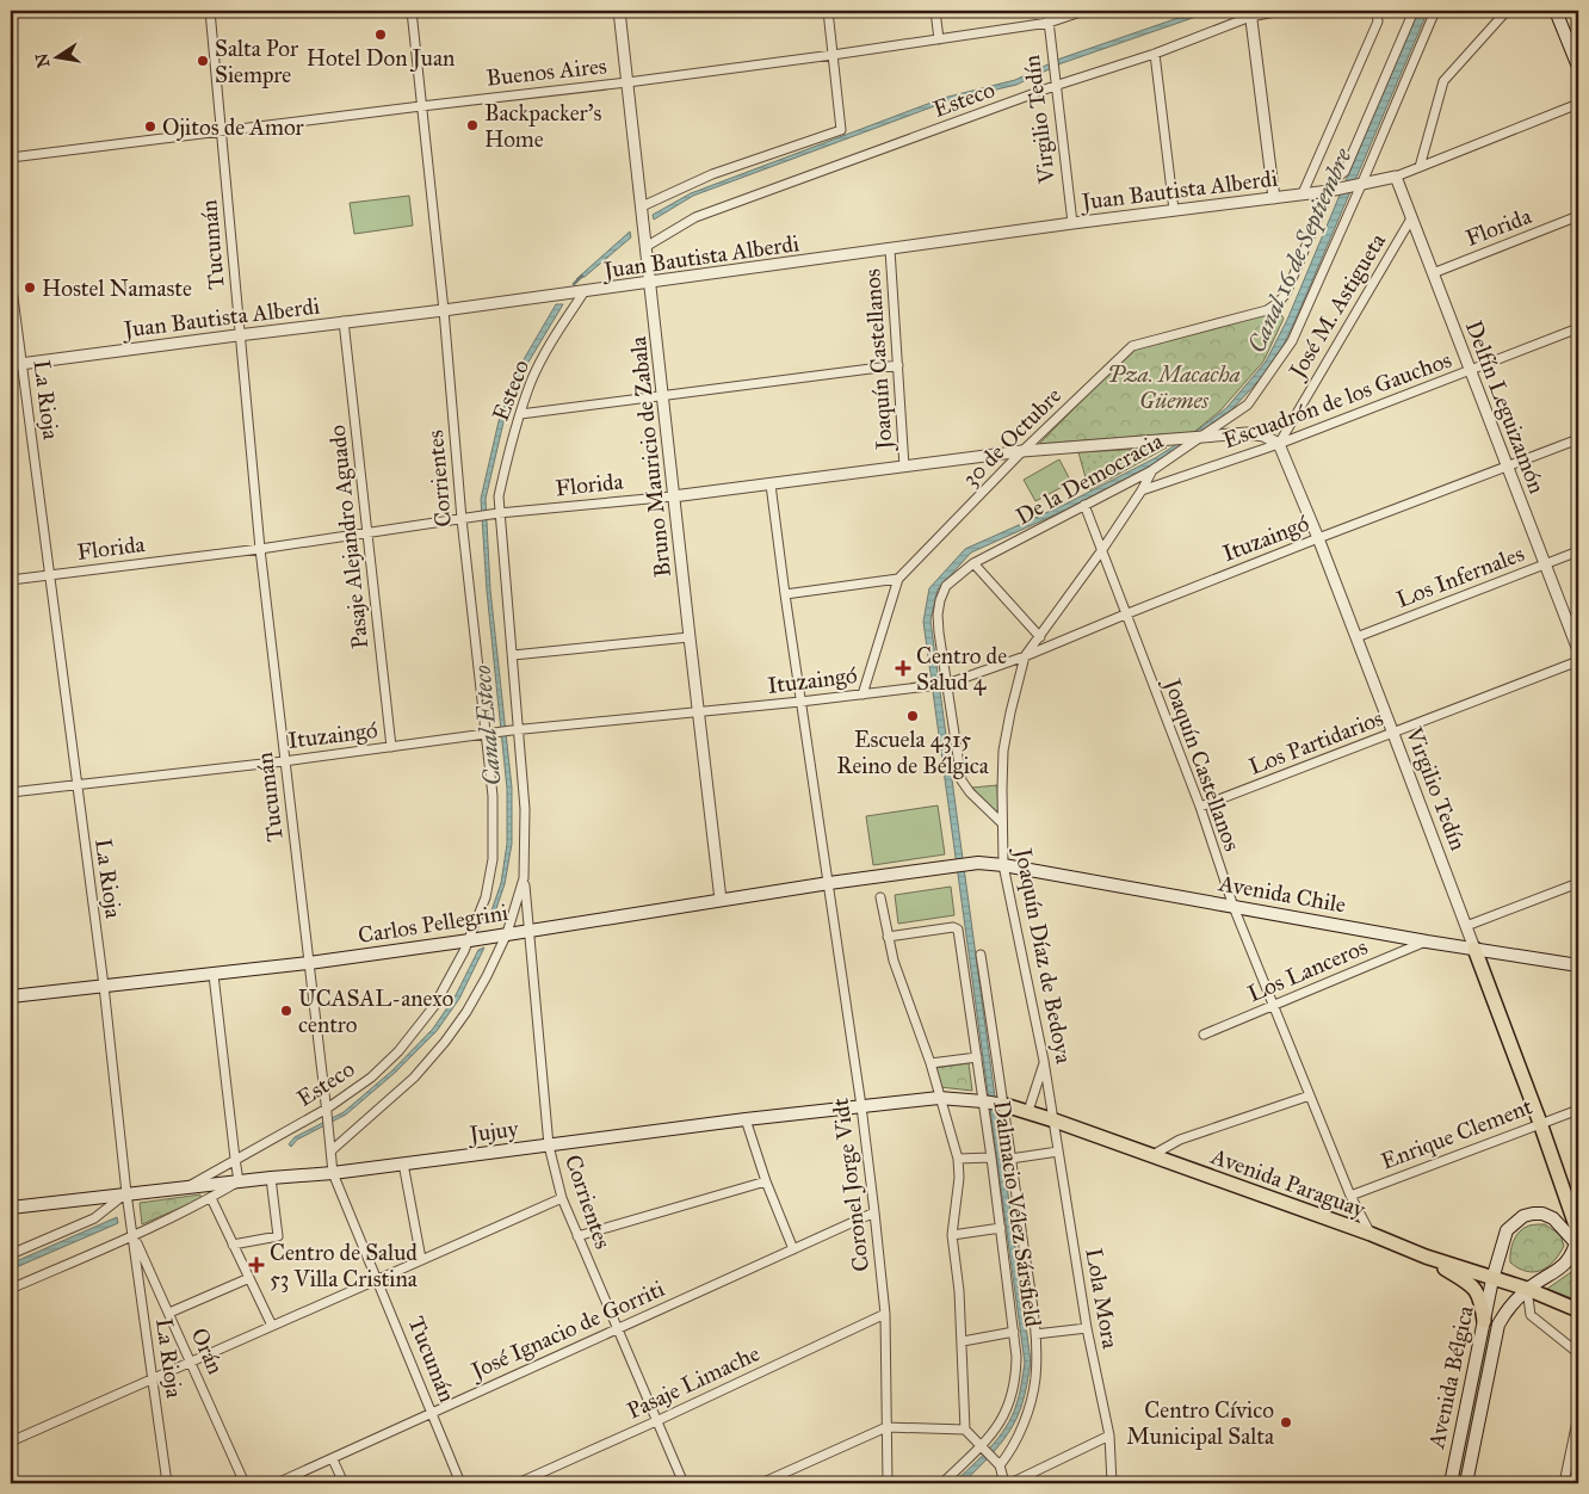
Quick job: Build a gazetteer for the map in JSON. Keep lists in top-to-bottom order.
{
  "streets": {
    "main road": [
      "Virgilio Tedín",
      "Avenida Chile",
      "Carlos Pellegrini",
      "Jujuy",
      "Avenida Paraguay",
      "Avenida Bélgica"
    ],
    "street": [
      "Buenos Aires",
      "Esteco",
      "Juan Bautista Alberdi",
      "Florida",
      "Tucumán",
      "José M. Astigueta",
      "Joaquín Castellanos",
      "La Rioja",
      "Escuadrón de los Gauchos",
      "Delfín Leguizamón",
      "30 de Octubre",
      "Bruno Mauricio de Zabala",
      "Corrientes",
      "De la Democracia",
      "Pasaje Alejandro Aguado",
      "Ituzaingó",
      "Los Infernales",
      "Los Partidarios",
      "Joaquín Díaz de Bedoya",
      "Los Lanceros",
      "Enrique Clement",
      "Coronel Jorge Vidt",
      "Dalmacio Vélez Sársfield",
      "Lola Mora",
      "José Ignacio de Gorriti",
      "Orán",
      "Pasaje Limache"
    ]
  },
  "crossings": [
    ["Buenos Aires", "Virgilio Tedín"],
    ["Buenos Aires", "Tucumán"],
    ["Buenos Aires", "Bruno Mauricio de Zabala"],
    ["Buenos Aires", "Corrientes"],
    ["Esteco", "Virgilio Tedín"],
    ["Esteco", "Juan Bautista Alberdi"],
    ["Esteco", "Florida"],
    ["Esteco", "Tucumán"],
    ["Esteco", "Bruno Mauricio de Zabala"],
    ["Esteco", "Corrientes"],
    ["Esteco", "Carlos Pellegrini"],
    ["Esteco", "Jujuy"],
    ["Virgilio Tedín", "Juan Bautista Alberdi"],
    ["Virgilio Tedín", "José M. Astigueta"],
    ["Virgilio Tedín", "Escuadrón de los Gauchos"],
    ["Virgilio Tedín", "Ituzaingó"],
    ["Virgilio Tedín", "Los Infernales"],
    ["Virgilio Tedín", "Los Partidarios"],
    ["Virgilio Tedín", "Avenida Chile"],
    ["Virgilio Tedín", "Enrique Clement"],
    ["Virgilio Tedín", "Avenida Paraguay"],
    ["Virgilio Tedín", "Avenida Bélgica"],
    ["Juan Bautista Alberdi", "Tucumán"],
    ["Juan Bautista Alberdi", "Joaquín Castellanos"],
    ["Juan Bautista Alberdi", "La Rioja"],
    ["Juan Bautista Alberdi", "Delfín Leguizamón"],
    ["Juan Bautista Alberdi", "30 de Octubre"],
    ["Juan Bautista Alberdi", "Bruno Mauricio de Zabala"],
    ["Juan Bautista Alberdi", "Corrientes"],
    ["Juan Bautista Alberdi", "De la Democracia"],
    ["Juan Bautista Alberdi", "Pasaje Alejandro Aguado"],
    ["Florida", "Tucumán"],
    ["Florida", "Joaquín Castellanos"],
    ["Florida", "La Rioja"],
    ["Florida", "Delfín Leguizamón"],
    ["Florida", "30 de Octubre"],
    ["Florida", "Bruno Mauricio de Zabala"],
    ["Florida", "Corrientes"],
    ["Florida", "De la Democracia"],
    ["Florida", "Pasaje Alejandro Aguado"],
    ["Florida", "Coronel Jorge Vidt"],
    ["Tucumán", "Ituzaingó"],
    ["Tucumán", "Carlos Pellegrini"],
    ["Tucumán", "Jujuy"],
    ["Tucumán", "José Ignacio de Gorriti"],
    ["José M. Astigueta", "Escuadrón de los Gauchos"],
    ["José M. Astigueta", "Delfín Leguizamón"],
    ["Joaquín Castellanos", "De la Democracia"],
    ["Joaquín Castellanos", "Ituzaingó"],
    ["Joaquín Castellanos", "Los Partidarios"],
    ["Joaquín Castellanos", "Avenida Chile"],
    ["Joaquín Castellanos", "Los Lanceros"],
    ["Joaquín Castellanos", "Enrique Clement"],
    ["Joaquín Castellanos", "Avenida Paraguay"],
    ["La Rioja", "Ituzaingó"],
    ["La Rioja", "Carlos Pellegrini"],
    ["La Rioja", "Jujuy"],
    ["La Rioja", "Orán"],
    ["Escuadrón de los Gauchos", "Delfín Leguizamón"],
    ["Delfín Leguizamón", "Ituzaingó"],
    ["Delfín Leguizamón", "Los Infernales"],
    ["30 de Octubre", "Ituzaingó"],
    ["Bruno Mauricio de Zabala", "Ituzaingó"],
    ["Bruno Mauricio de Zabala", "Carlos Pellegrini"],
    ["Corrientes", "Ituzaingó"],
    ["Corrientes", "Carlos Pellegrini"],
    ["Corrientes", "Jujuy"],
    ["Corrientes", "José Ignacio de Gorriti"],
    ["Corrientes", "Pasaje Limache"],
    ["De la Democracia", "Ituzaingó"],
    ["De la Democracia", "Joaquín Díaz de Bedoya"],
    ["Pasaje Alejandro Aguado", "Ituzaingó"],
    ["Ituzaingó", "Joaquín Díaz de Bedoya"],
    ["Ituzaingó", "Coronel Jorge Vidt"],
    ["Avenida Chile", "Carlos Pellegrini"],
    ["Avenida Chile", "Joaquín Díaz de Bedoya"],
    ["Avenida Chile", "Los Lanceros"],
    ["Carlos Pellegrini", "Coronel Jorge Vidt"],
    ["Joaquín Díaz de Bedoya", "Avenida Paraguay"],
    ["Joaquín Díaz de Bedoya", "Lola Mora"],
    ["Jujuy", "Avenida Paraguay"],
    ["Jujuy", "Coronel Jorge Vidt"],
    ["Jujuy", "Dalmacio Vélez Sársfield"],
    ["Avenida Paraguay", "Dalmacio Vélez Sársfield"],
    ["Avenida Paraguay", "Lola Mora"],
    ["Avenida Paraguay", "Avenida Bélgica"],
    ["Coronel Jorge Vidt", "José Ignacio de Gorriti"],
    ["Coronel Jorge Vidt", "Pasaje Limache"]
  ],
  "water": ["Canal 16 de Septiembre", "Canal Esteco"],
  "parks": ["Pza. Macacha Güemes"],
  "places": {
    "other": [
      "Hotel Don Juan",
      "Salta Por Siempre",
      "Backpacker's Home",
      "Ojitos de Amor",
      "Hostel Namaste",
      "Escuela 4315 Reino de Bélgica",
      "UCASAL-anexo centro",
      "Centro Cívico Municipal Salta"
    ],
    "health": ["Centro de Salud 4", "Centro de Salud 53 Villa Cristina"]
  },
  "north": "left"
}
